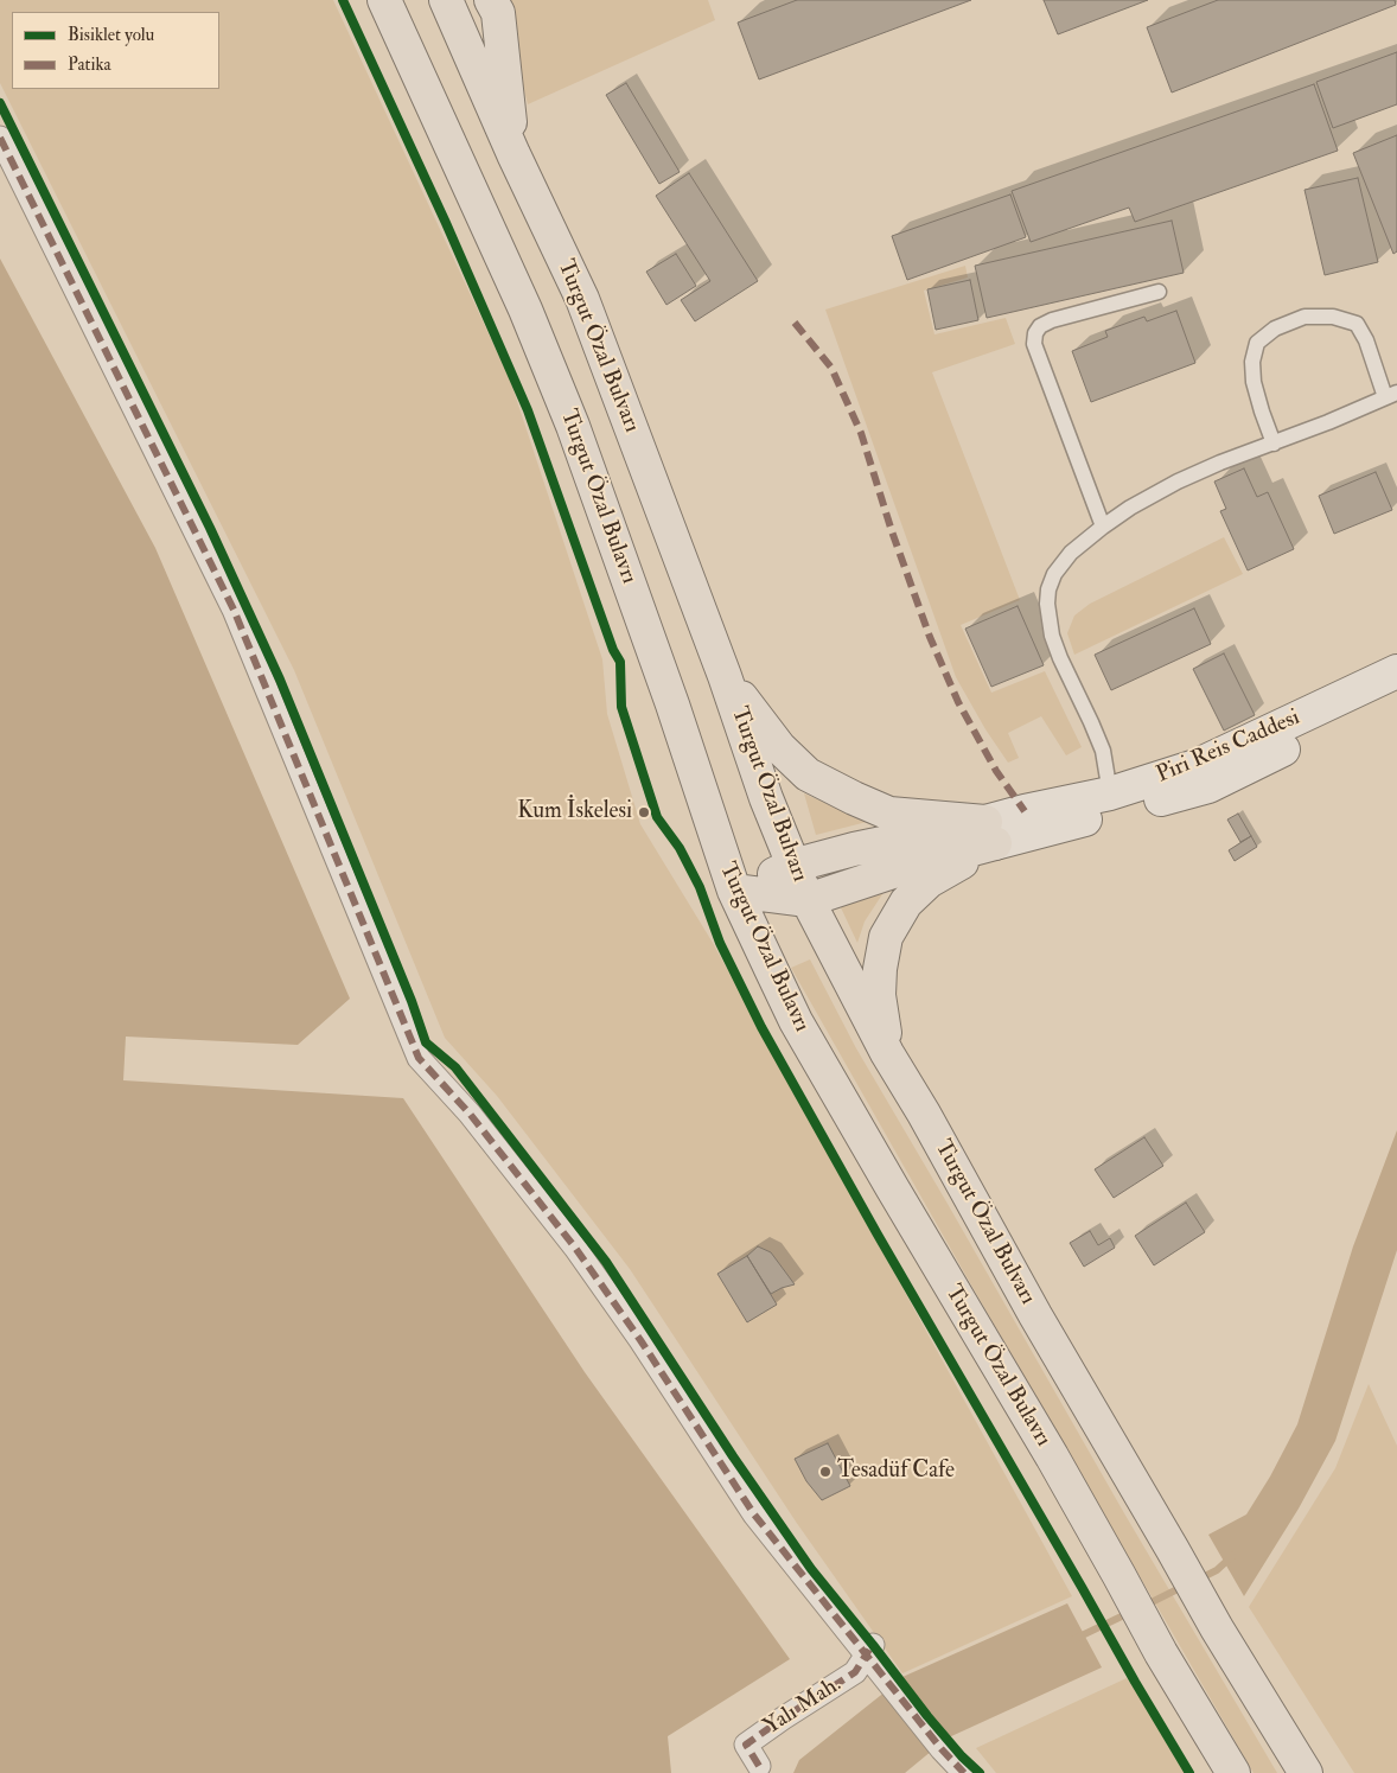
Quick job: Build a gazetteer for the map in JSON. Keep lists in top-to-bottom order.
{
  "streets": {
    "highway": ["Turgut Özal Bulvarı", "Turgut Özal Bulavrı"],
    "main road": ["Piri Reis Caddesi"],
    "street": ["Yalı Mah."]
  },
  "places": ["Kum İskelesi", "Tesadüf Cafe"],
  "legend": ["Bisiklet yolu", "Patika"]
}
